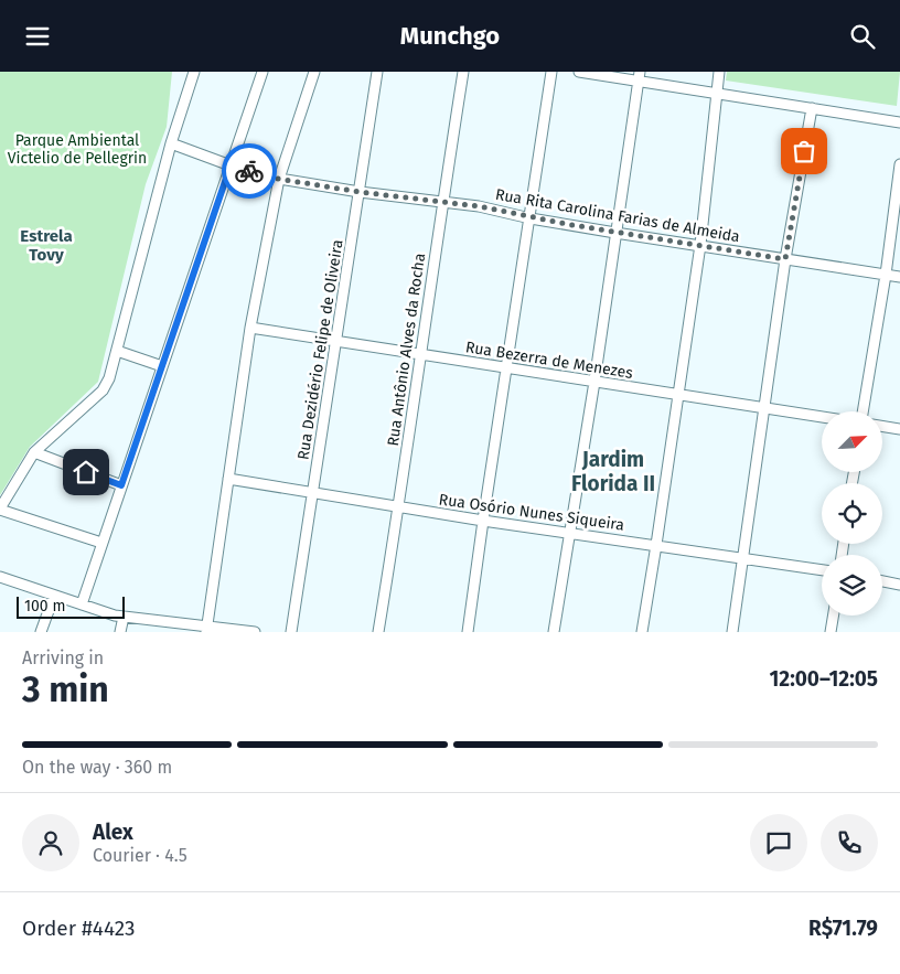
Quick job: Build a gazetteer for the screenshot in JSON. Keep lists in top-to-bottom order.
{
  "streets": {
    "street": [
      "Rua Rita Carolina Farias de Almeida",
      "Rua Dezidério Felipe de Oliveira",
      "Rua Antônio Alves da Rocha",
      "Rua Bezerra de Menezes",
      "Rua Osório Nunes Siqueira"
    ]
  },
  "crossings": [
    ["Rua Rita Carolina Farias de Almeida", "Rua Dezidério Felipe de Oliveira"],
    ["Rua Rita Carolina Farias de Almeida", "Rua Antônio Alves da Rocha"],
    ["Rua Dezidério Felipe de Oliveira", "Rua Bezerra de Menezes"],
    ["Rua Dezidério Felipe de Oliveira", "Rua Osório Nunes Siqueira"],
    ["Rua Antônio Alves da Rocha", "Rua Bezerra de Menezes"],
    ["Rua Antônio Alves da Rocha", "Rua Osório Nunes Siqueira"]
  ],
  "districts": ["Estrela Tovy", "Jardim Florida II"],
  "parks": ["Parque Ambiental Victelio de Pellegrin"],
  "scale_bar": "100 m",
  "north": "top right",
  "page": {
    "header": "Munchgo",
    "scale": "100 m",
    "heading": ["3 min", "Arriving in", "12:00–12:05"],
    "panel": [
      "Alex",
      "Courier · 4.5",
      "Order #4423",
      "R$71.79"
    ],
    "bar": "On the way · 360 m"
  }
}
